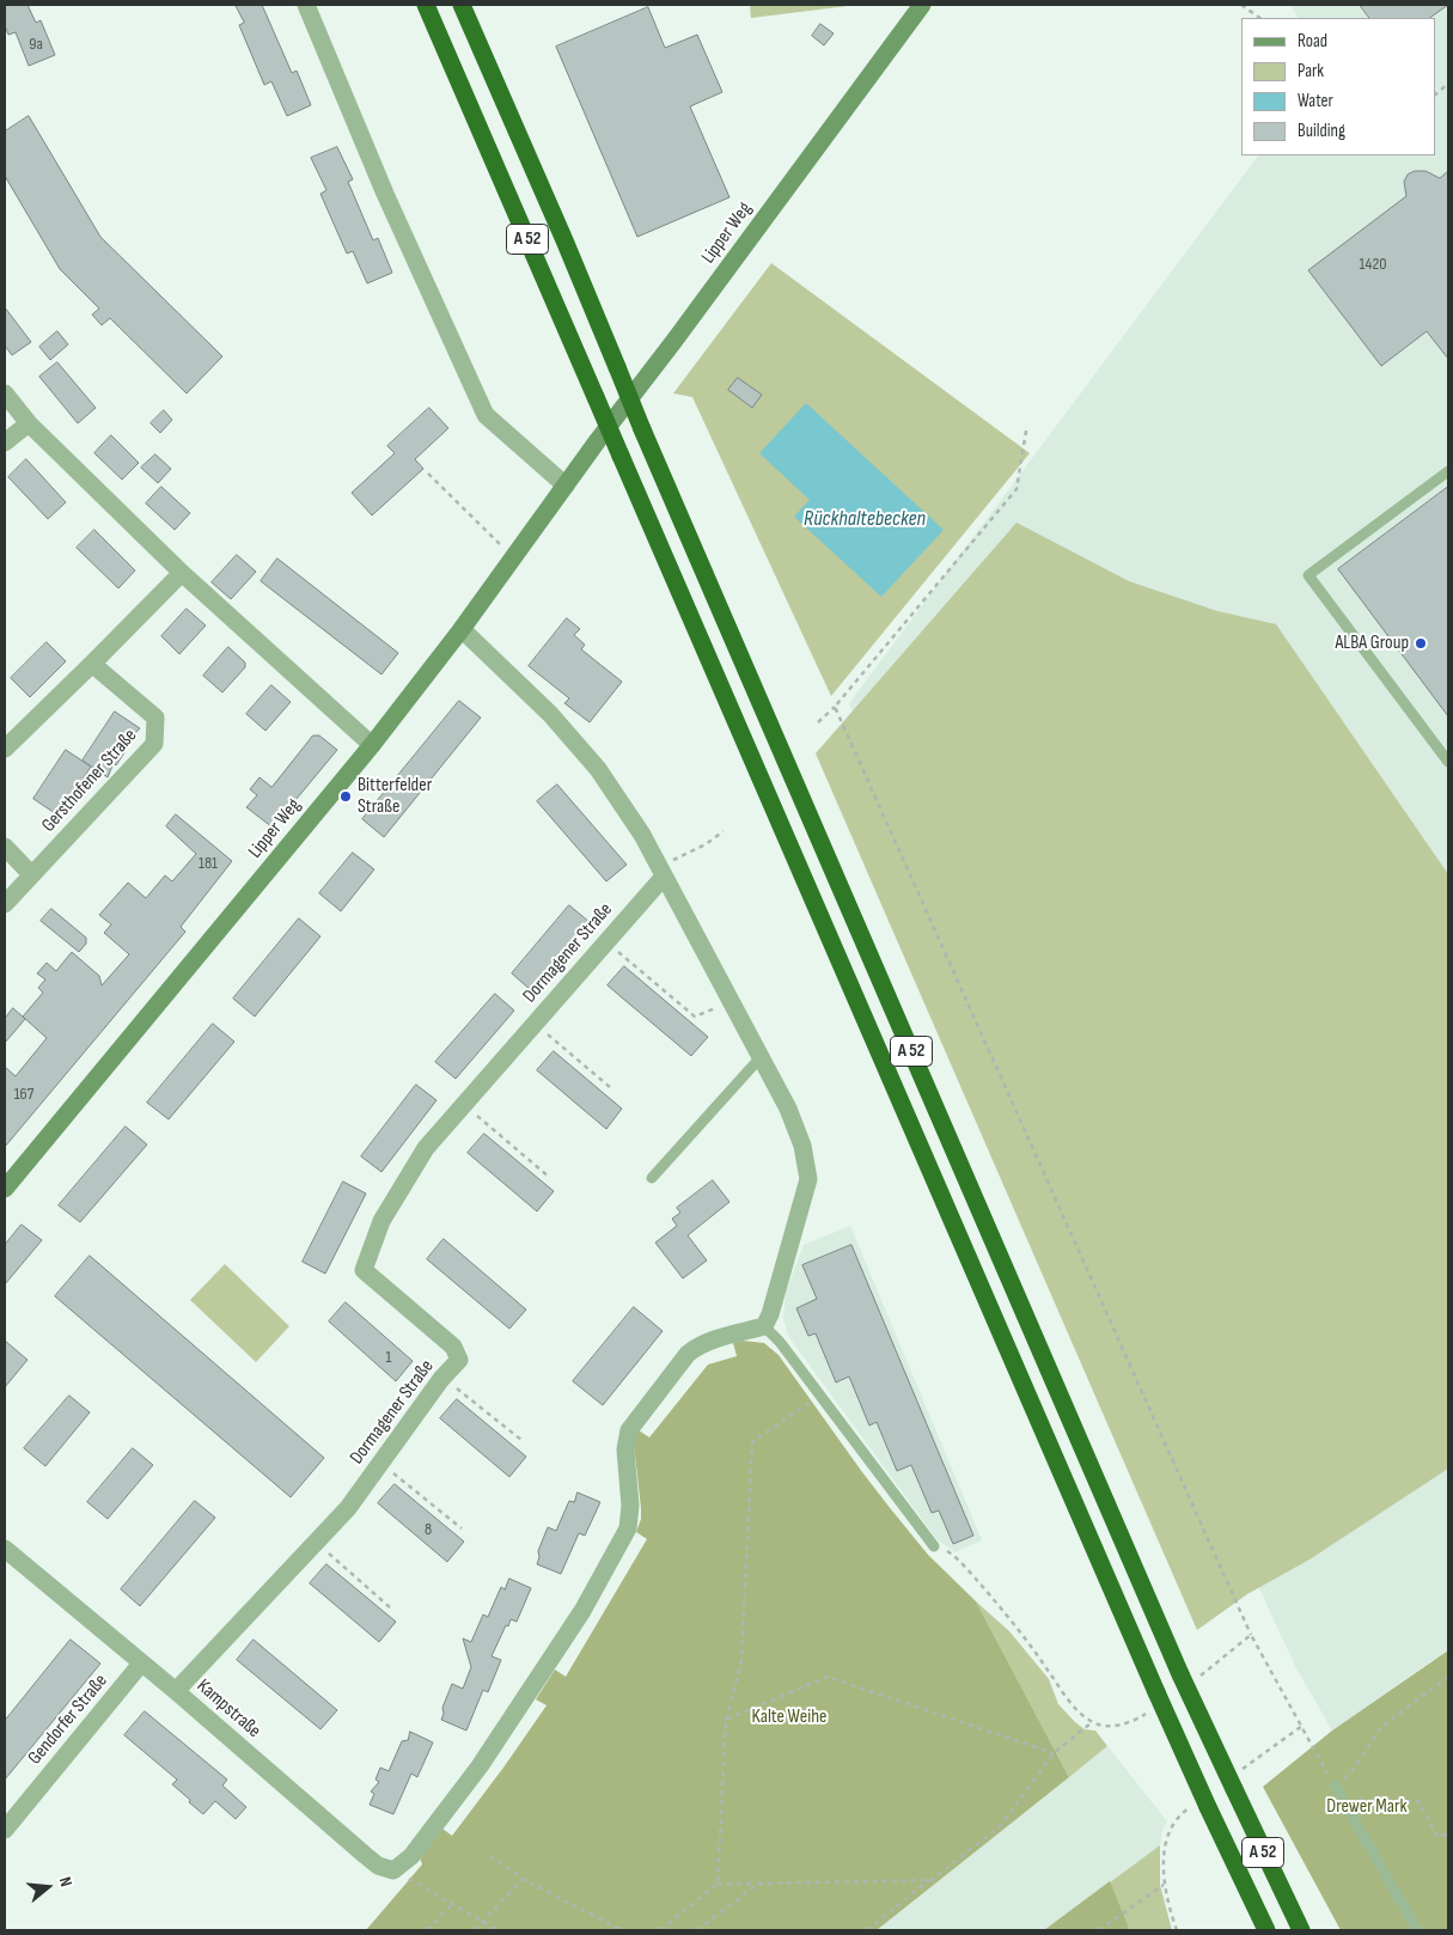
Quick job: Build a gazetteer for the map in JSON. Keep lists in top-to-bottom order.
{
  "streets": {
    "highway": ["A 52"],
    "street": [
      "Lipper Weg",
      "Gersthofener Straße",
      "Dormagener Straße",
      "Kampstraße",
      "Gendorfer Straße"
    ]
  },
  "crossings": [
    ["Dormagener Straße", "Kampstraße"],
    ["Kampstraße", "Gendorfer Straße"]
  ],
  "water": ["Rückhaltebecken"],
  "parks": ["Kalte Weihe", "Drewer Mark"],
  "places": ["ALBA Group", "Bitterfelder Straße"],
  "house_numbers": [
    "9a",
    "1420",
    "181",
    "167",
    "1",
    "8"
  ],
  "legend": [
    "Road",
    "Park",
    "Water",
    "Building"
  ],
  "north": "right"
}
